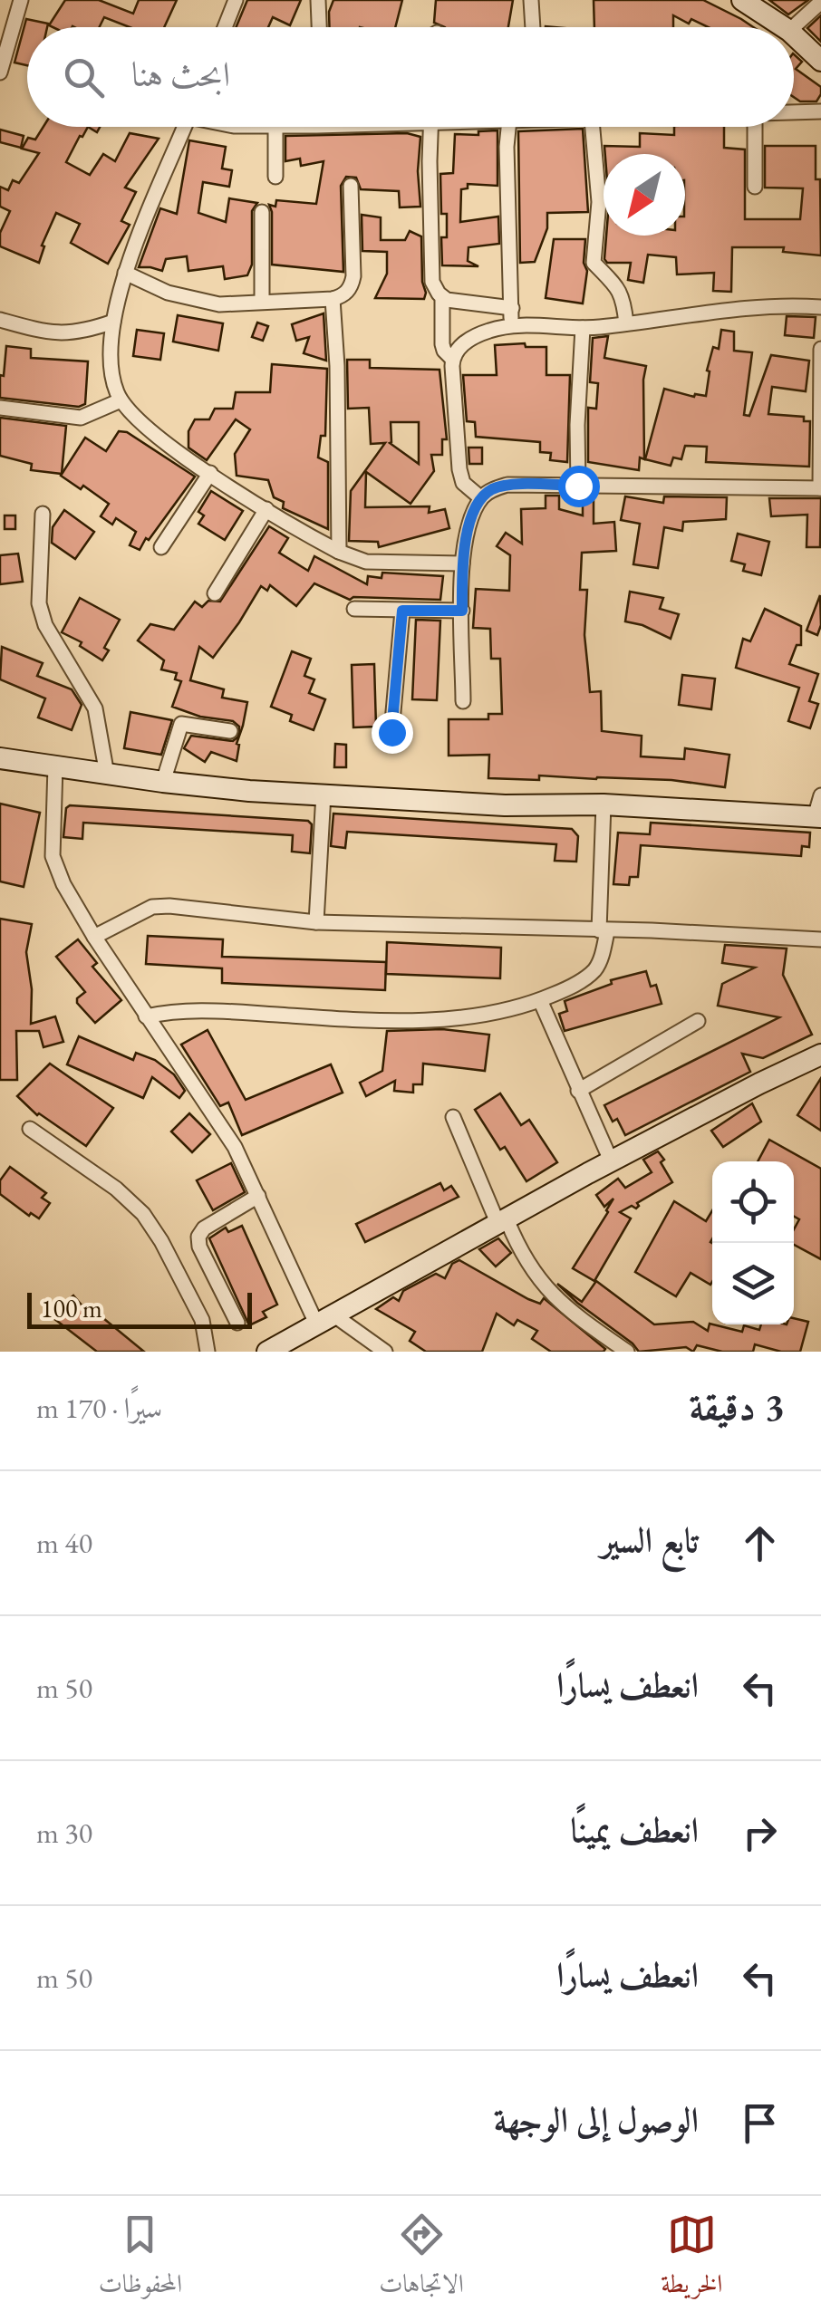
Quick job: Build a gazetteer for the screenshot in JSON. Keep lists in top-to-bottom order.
{
  "scale_bar": "100 m",
  "north": "bottom left",
  "page": {
    "search": "ابحث هنا",
    "scale": "100 m",
    "heading": ["3 دقيقة", "سيرًا · 170 m"],
    "list": [
      ["تابع السير", "40 m"],
      ["انعطف يسارًا", "50 m"],
      ["انعطف يمينًا", "30 m"],
      ["انعطف يسارًا", "50 m"],
      "الوصول إلى الوجهة"
    ],
    "nav": ["الخريطة", "الاتجاهات", "المحفوظات"]
  }
}
